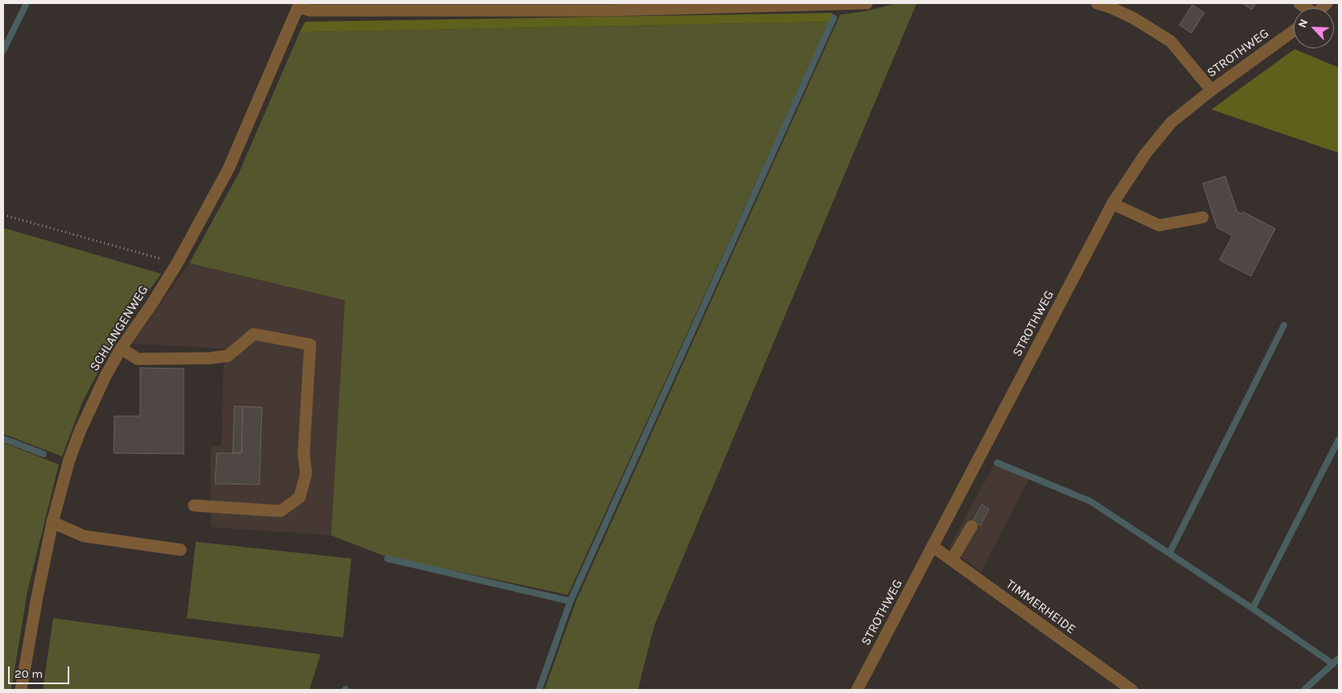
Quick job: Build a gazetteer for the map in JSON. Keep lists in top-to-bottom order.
{
  "streets": {
    "street": ["STROTHWEG", "SCHLANGENWEG", "TIMMERHEIDE"]
  },
  "crossings": [
    ["STROTHWEG", "TIMMERHEIDE"]
  ],
  "scale_bar": "20 m",
  "north": "top left"
}
